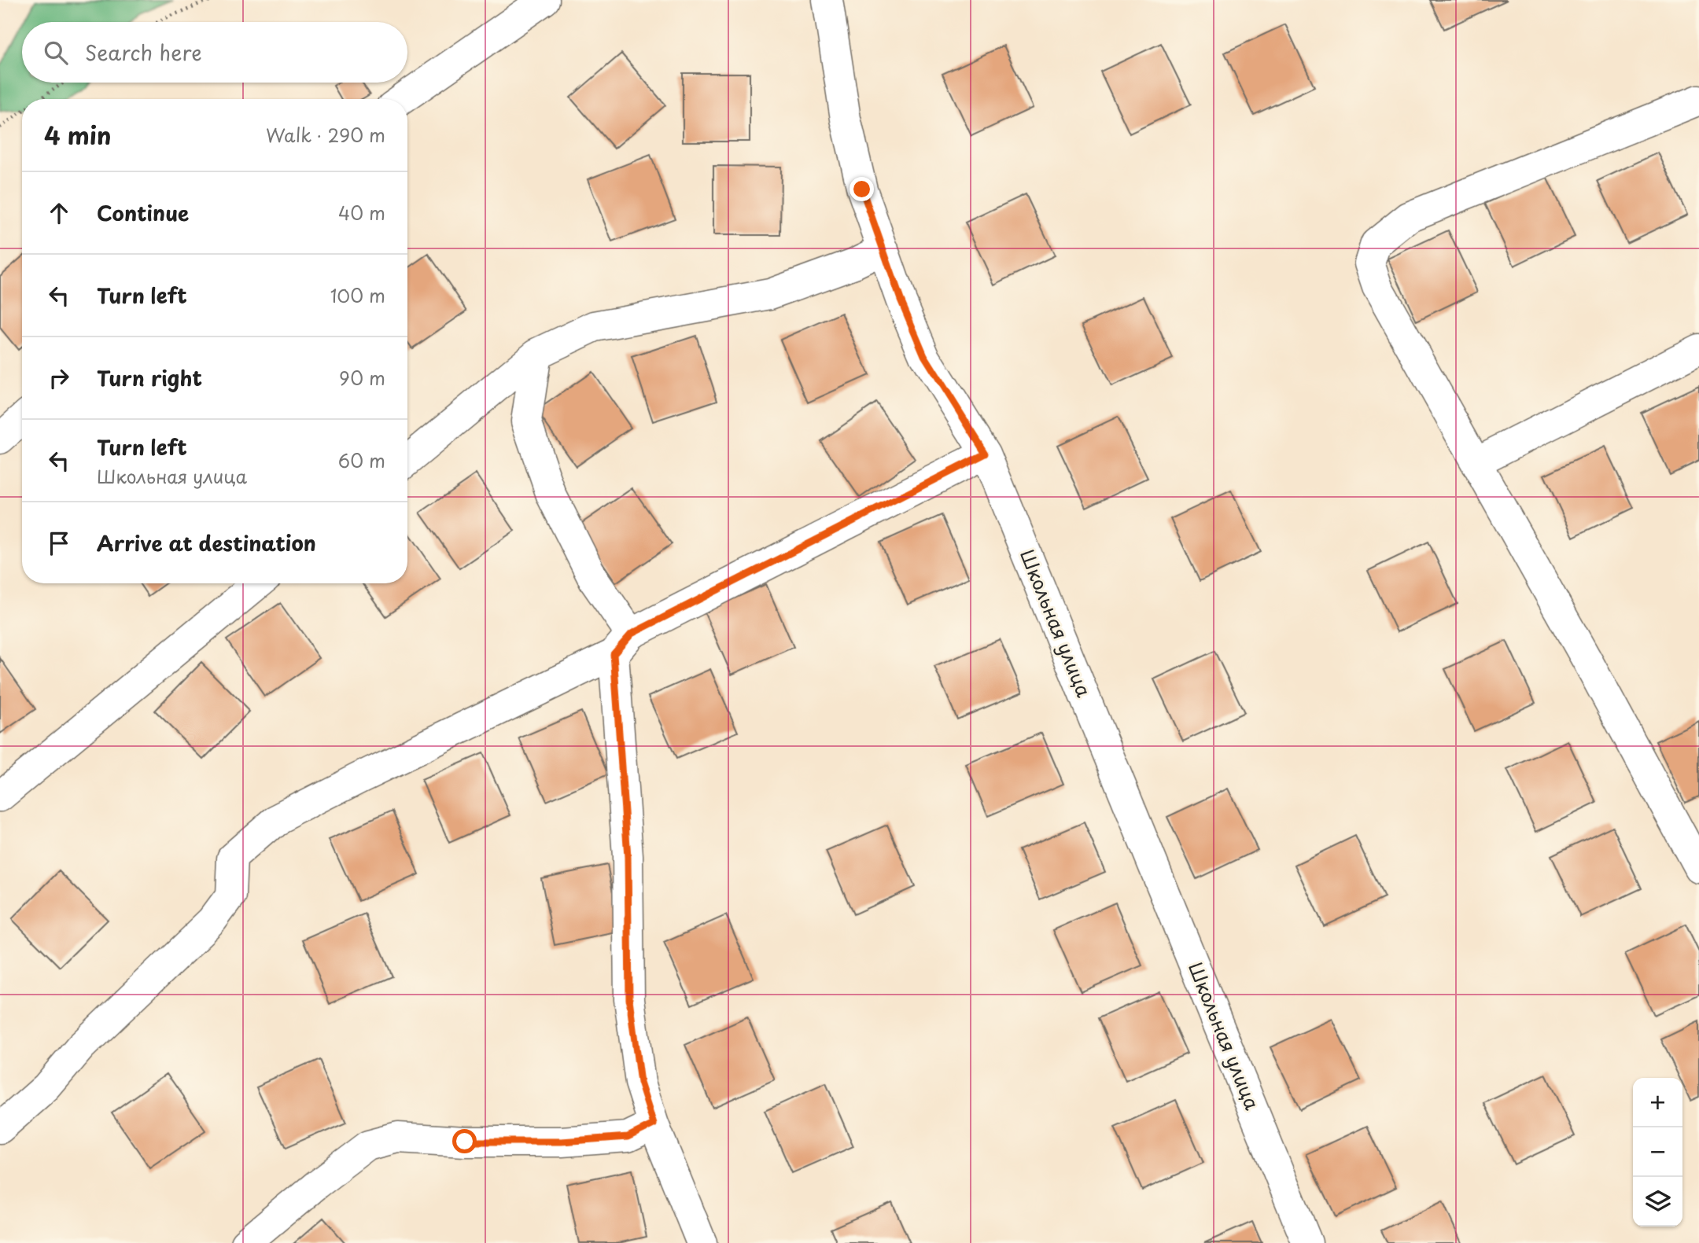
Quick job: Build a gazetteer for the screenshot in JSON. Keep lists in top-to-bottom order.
{
  "streets": {
    "street": ["Школьная улица"]
  },
  "page": {
    "search": "Search here",
    "heading": ["4 min", "Walk · 290 m"],
    "list": [
      ["Continue", "40 m"],
      ["Turn left", "100 m"],
      ["Turn right", "90 m"],
      ["Turn left", "Школьная улица", "60 m"],
      "Arrive at destination"
    ],
    "map_buttons": ["+", "−"]
  }
}
